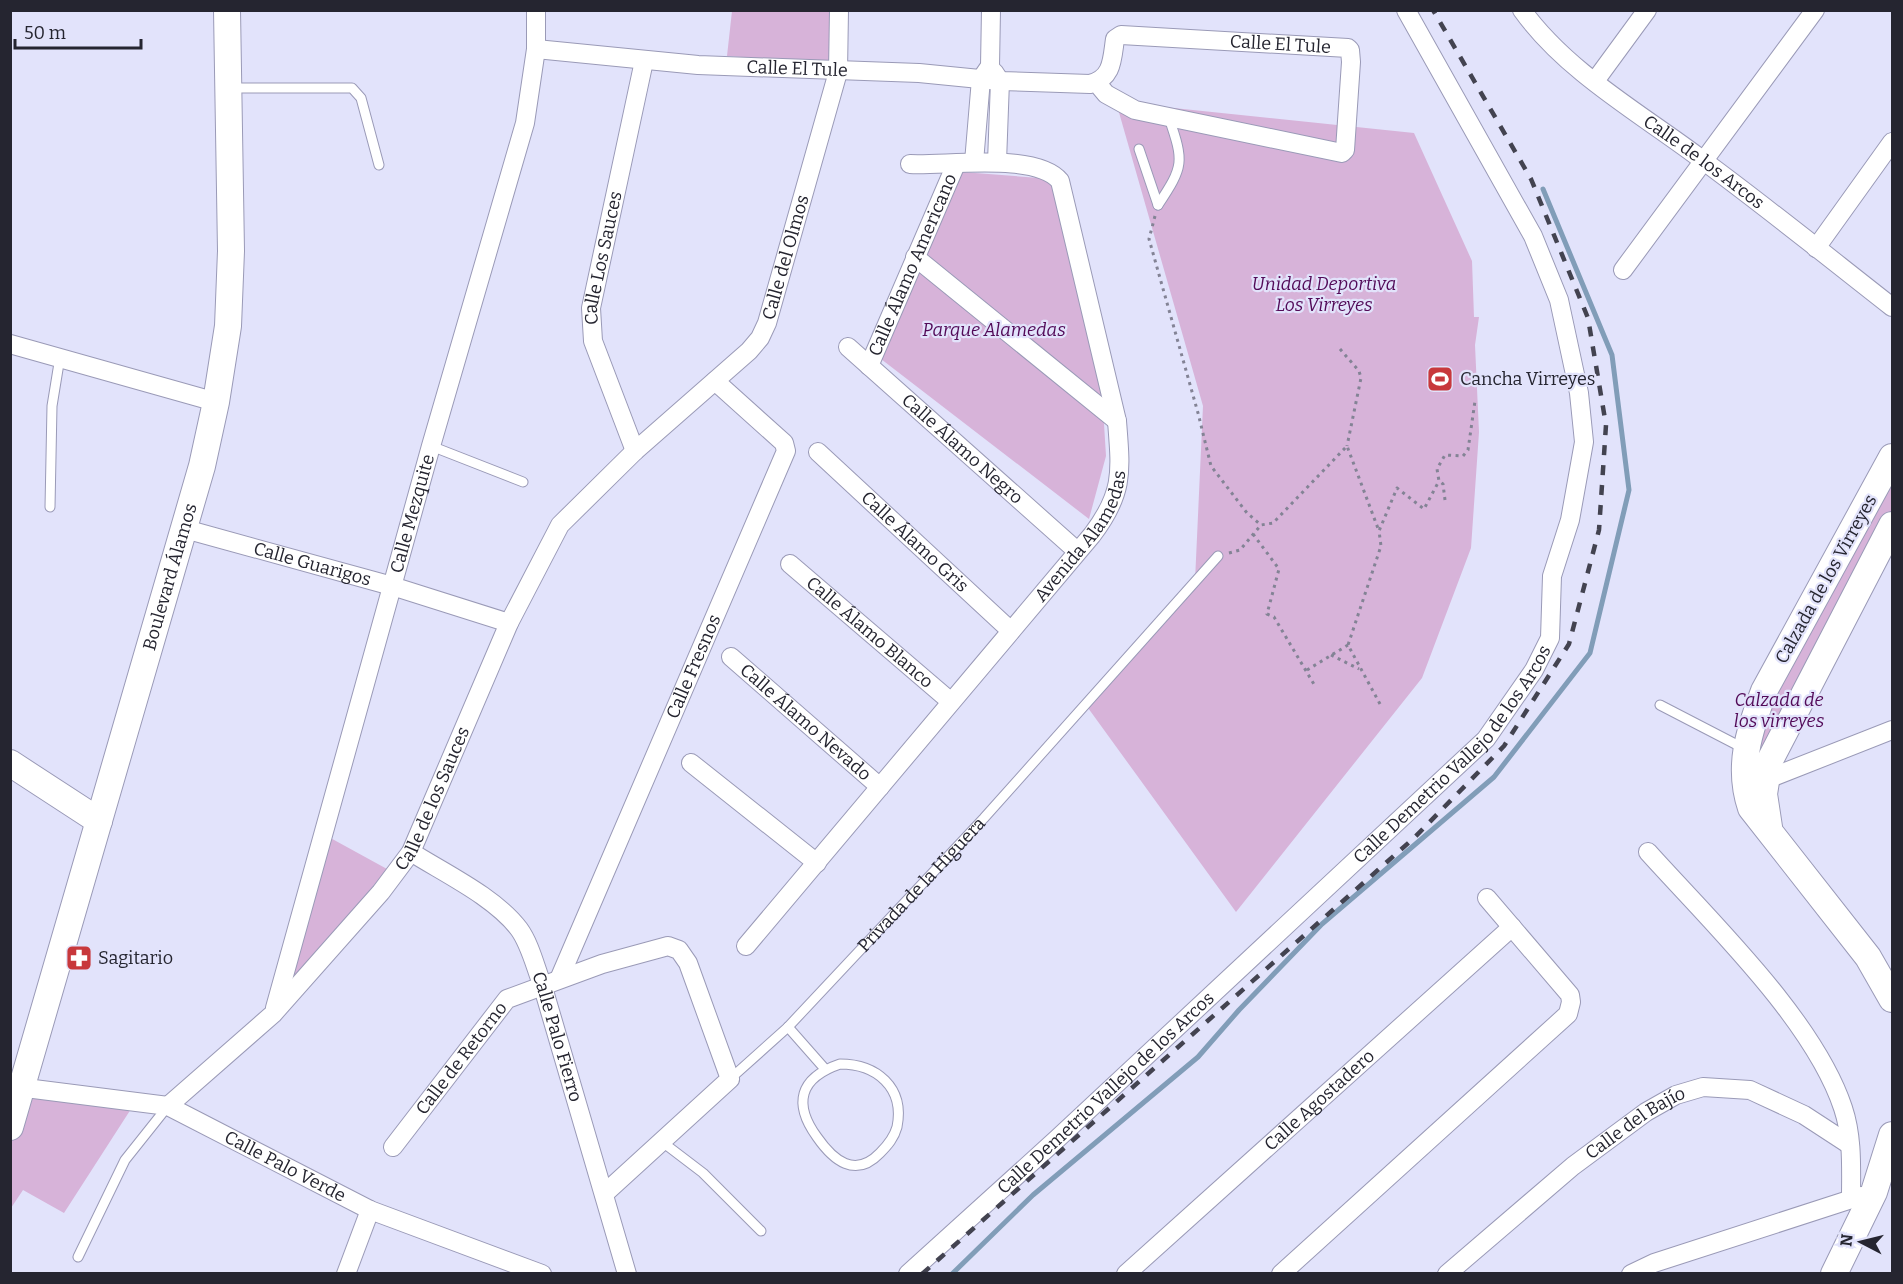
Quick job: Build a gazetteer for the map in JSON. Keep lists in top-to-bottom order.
{
  "streets": {
    "street": [
      "Calle El Tule",
      "Calle de los Arcos",
      "Calle del Olmos",
      "Calle Los Sauces",
      "Calle Álamo Americano",
      "Calle Álamo Negro",
      "Calle Mezquite",
      "Avenida Alamedas",
      "Calle Álamo Gris",
      "Calle Guarigos",
      "Boulevard Álamos",
      "Calzada de los Virreyes",
      "Calle Álamo Blanco",
      "Calle Fresnos",
      "Calle Álamo Nevado",
      "Calle Demetrio Vallejo de los Arcos",
      "Calle de los Sauces",
      "Privada de la Higuera",
      "Calle Palo Fierro",
      "Calle de Retorno",
      "Calle Agostadero",
      "Calle del Bajío",
      "Calle Palo Verde"
    ]
  },
  "crossings": [
    ["Calle El Tule", "Calle del Olmos"],
    ["Calle El Tule", "Calle Los Sauces"],
    ["Calle El Tule", "Calle Álamo Americano"],
    ["Calle El Tule", "Calle Mezquite"],
    ["Calle del Olmos", "Calle Los Sauces"],
    ["Calle del Olmos", "Calle Fresnos"],
    ["Calle del Olmos", "Calle de los Sauces"],
    ["Calle Los Sauces", "Calle de los Sauces"],
    ["Calle Álamo Americano", "Calle Álamo Negro"],
    ["Calle Álamo Americano", "Avenida Alamedas"],
    ["Calle Álamo Negro", "Avenida Alamedas"],
    ["Calle Mezquite", "Calle Guarigos"],
    ["Calle Mezquite", "Calle de los Sauces"],
    ["Avenida Alamedas", "Calle Álamo Gris"],
    ["Avenida Alamedas", "Calle Álamo Blanco"],
    ["Avenida Alamedas", "Calle Álamo Nevado"],
    ["Calle Guarigos", "Boulevard Álamos"],
    ["Calle Guarigos", "Calle de los Sauces"],
    ["Boulevard Álamos", "Calle Palo Verde"],
    ["Calle Fresnos", "Calle de Retorno"],
    ["Calle de los Sauces", "Calle Palo Fierro"],
    ["Calle de los Sauces", "Calle Palo Verde"],
    ["Privada de la Higuera", "Calle Palo Fierro"],
    ["Privada de la Higuera", "Calle de Retorno"],
    ["Calle Palo Fierro", "Calle de Retorno"]
  ],
  "parks": ["Unidad Deportiva Los Virreyes", "Parque Alamedas", "Calzada de los virreyes"],
  "places": {
    "sports": ["Cancha Virreyes"],
    "pharmacy": ["Sagitario"]
  },
  "scale_bar": "50 m",
  "north": "left"
}
